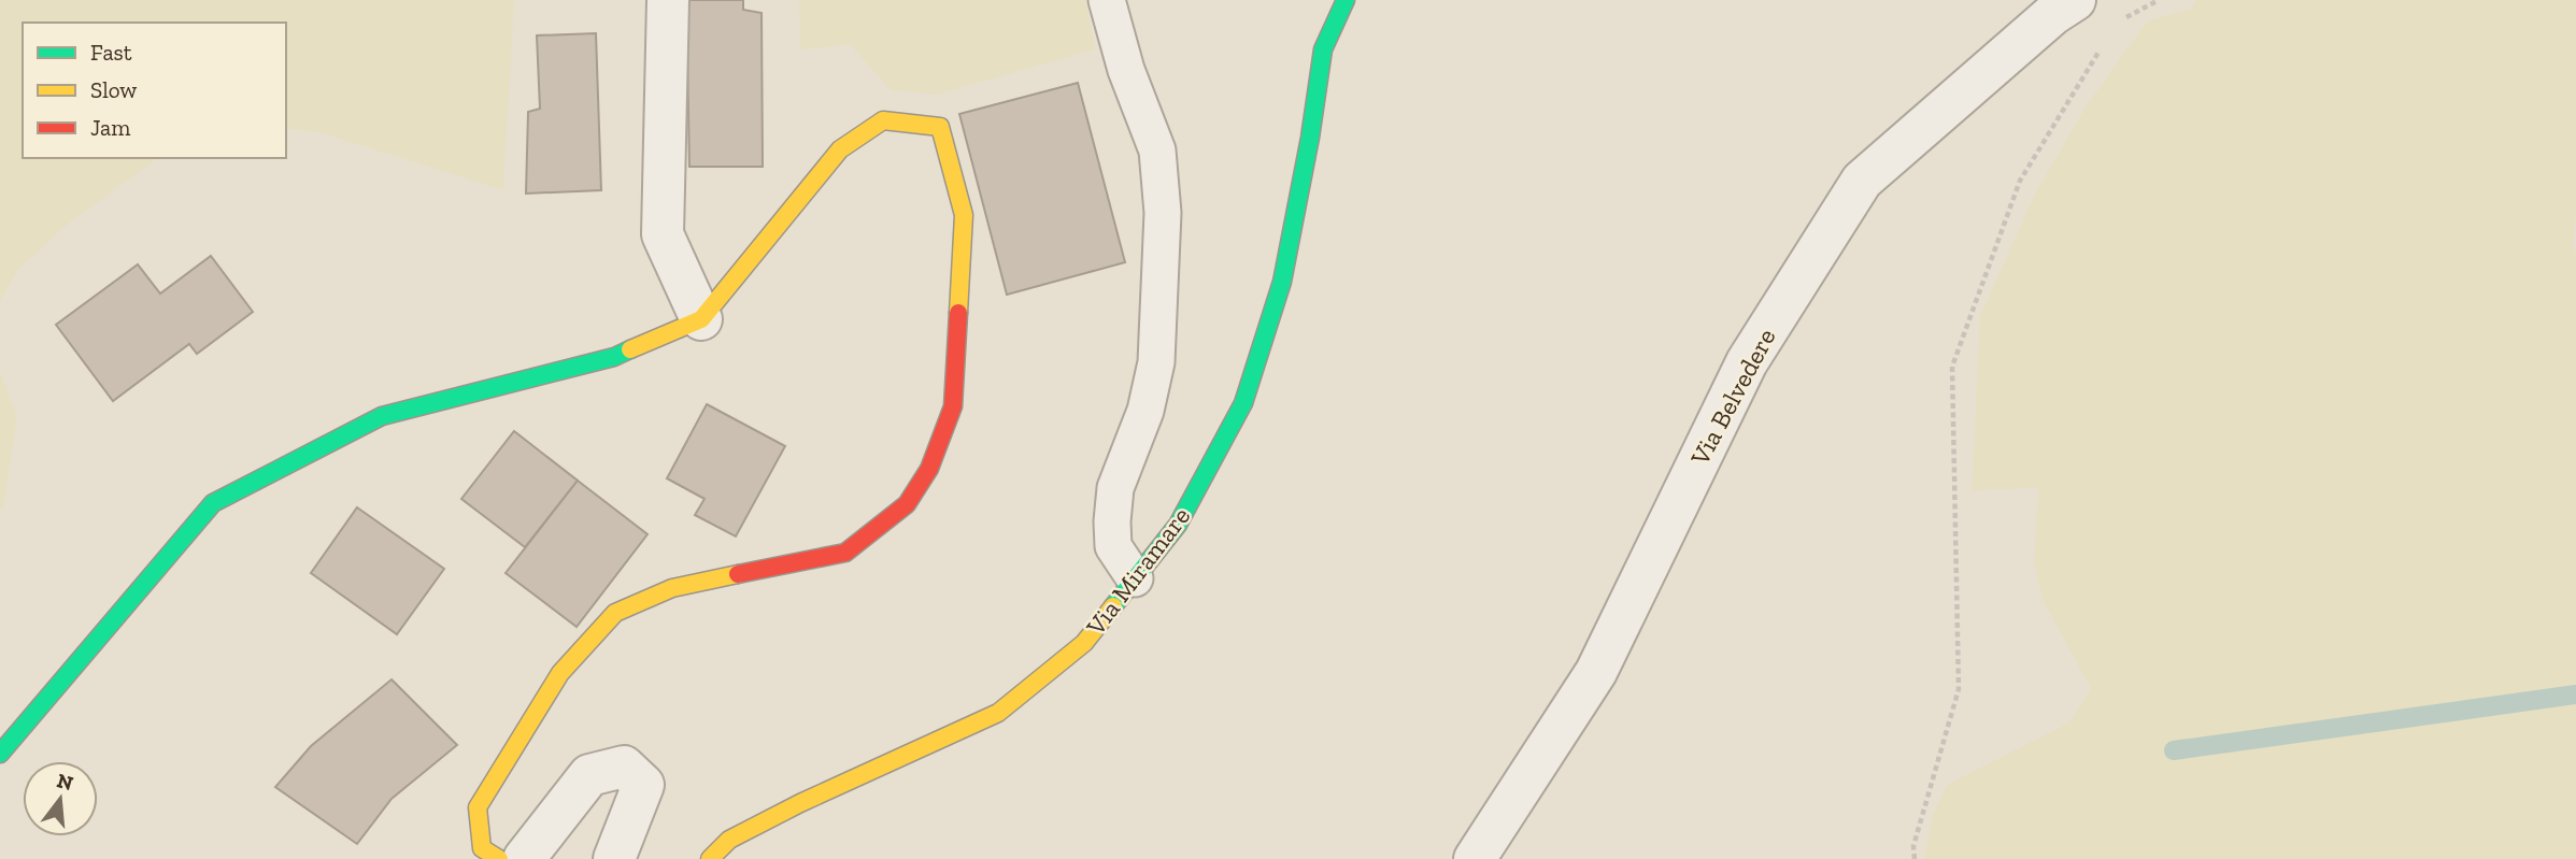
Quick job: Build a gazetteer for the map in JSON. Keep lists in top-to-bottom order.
{
  "streets": {
    "street": ["Via Belvedere", "Via Miramare"]
  },
  "legend": ["Fast", "Slow", "Jam"],
  "north": "top"
}
